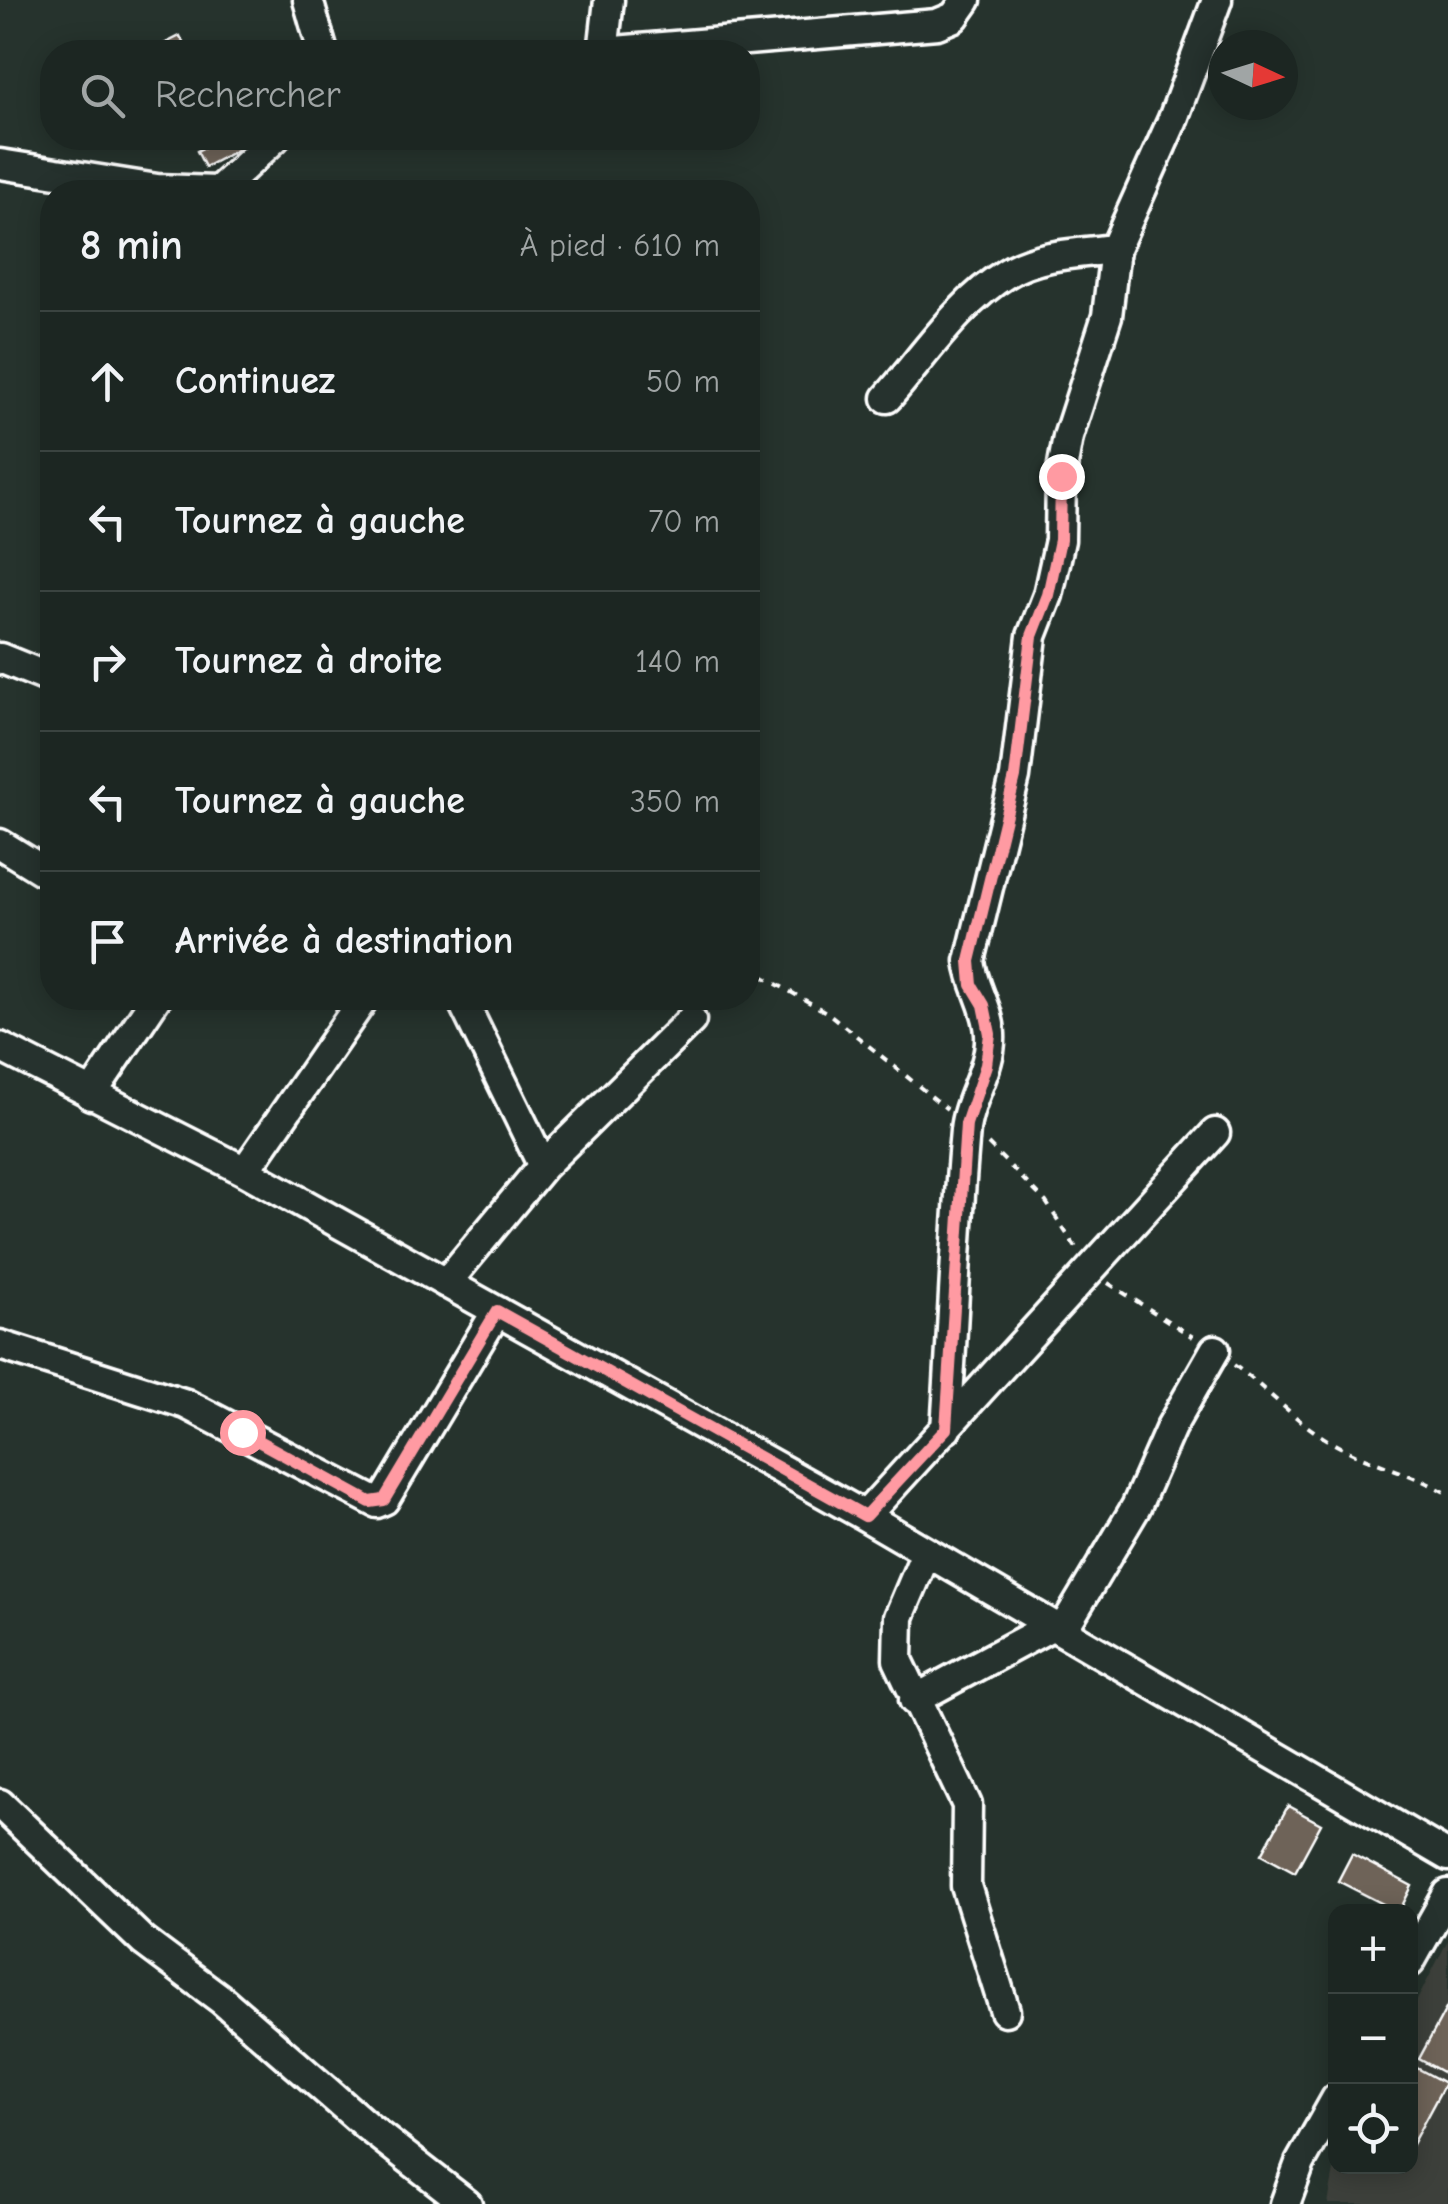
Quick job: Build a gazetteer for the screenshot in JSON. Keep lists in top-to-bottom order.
{
  "north": "right",
  "page": {
    "search": "Rechercher",
    "heading": ["8 min", "À pied · 610 m"],
    "list": [
      ["Continuez", "50 m"],
      ["Tournez à gauche", "70 m"],
      ["Tournez à droite", "140 m"],
      ["Tournez à gauche", "350 m"],
      "Arrivée à destination"
    ],
    "map_buttons": ["+", "−"]
  }
}
